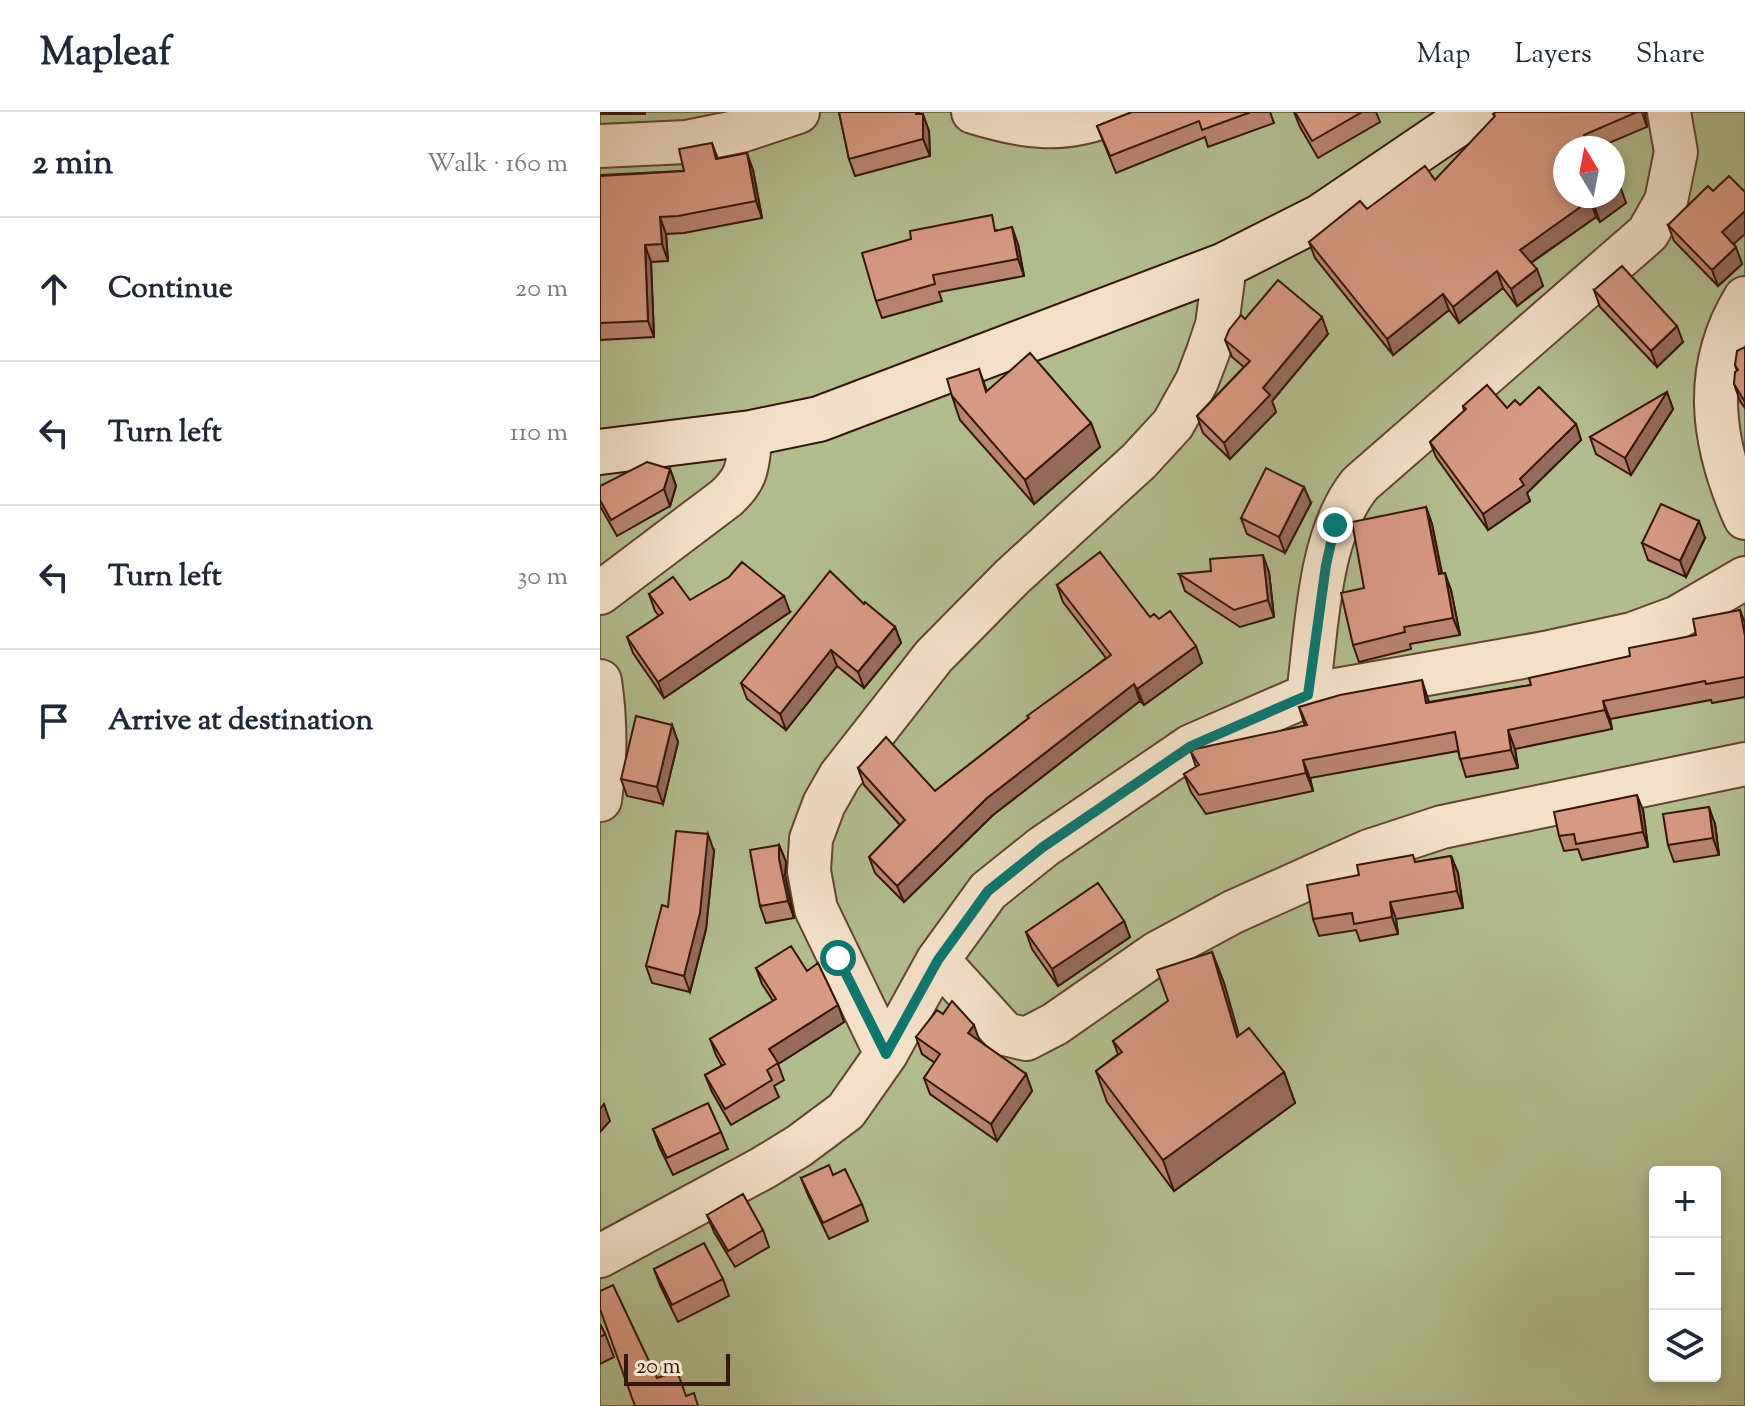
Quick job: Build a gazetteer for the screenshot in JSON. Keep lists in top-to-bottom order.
{
  "scale_bar": "20 m",
  "north": "top",
  "page": {
    "header": "Mapleaf",
    "nav": ["Map", "Layers", "Share"],
    "heading": ["2 min", "Walk · 160 m"],
    "list": [
      ["Continue", "20 m"],
      ["Turn left", "110 m"],
      ["Turn left", "30 m"],
      "Arrive at destination"
    ],
    "map_buttons": ["+", "−"],
    "scale": "20 m"
  }
}
